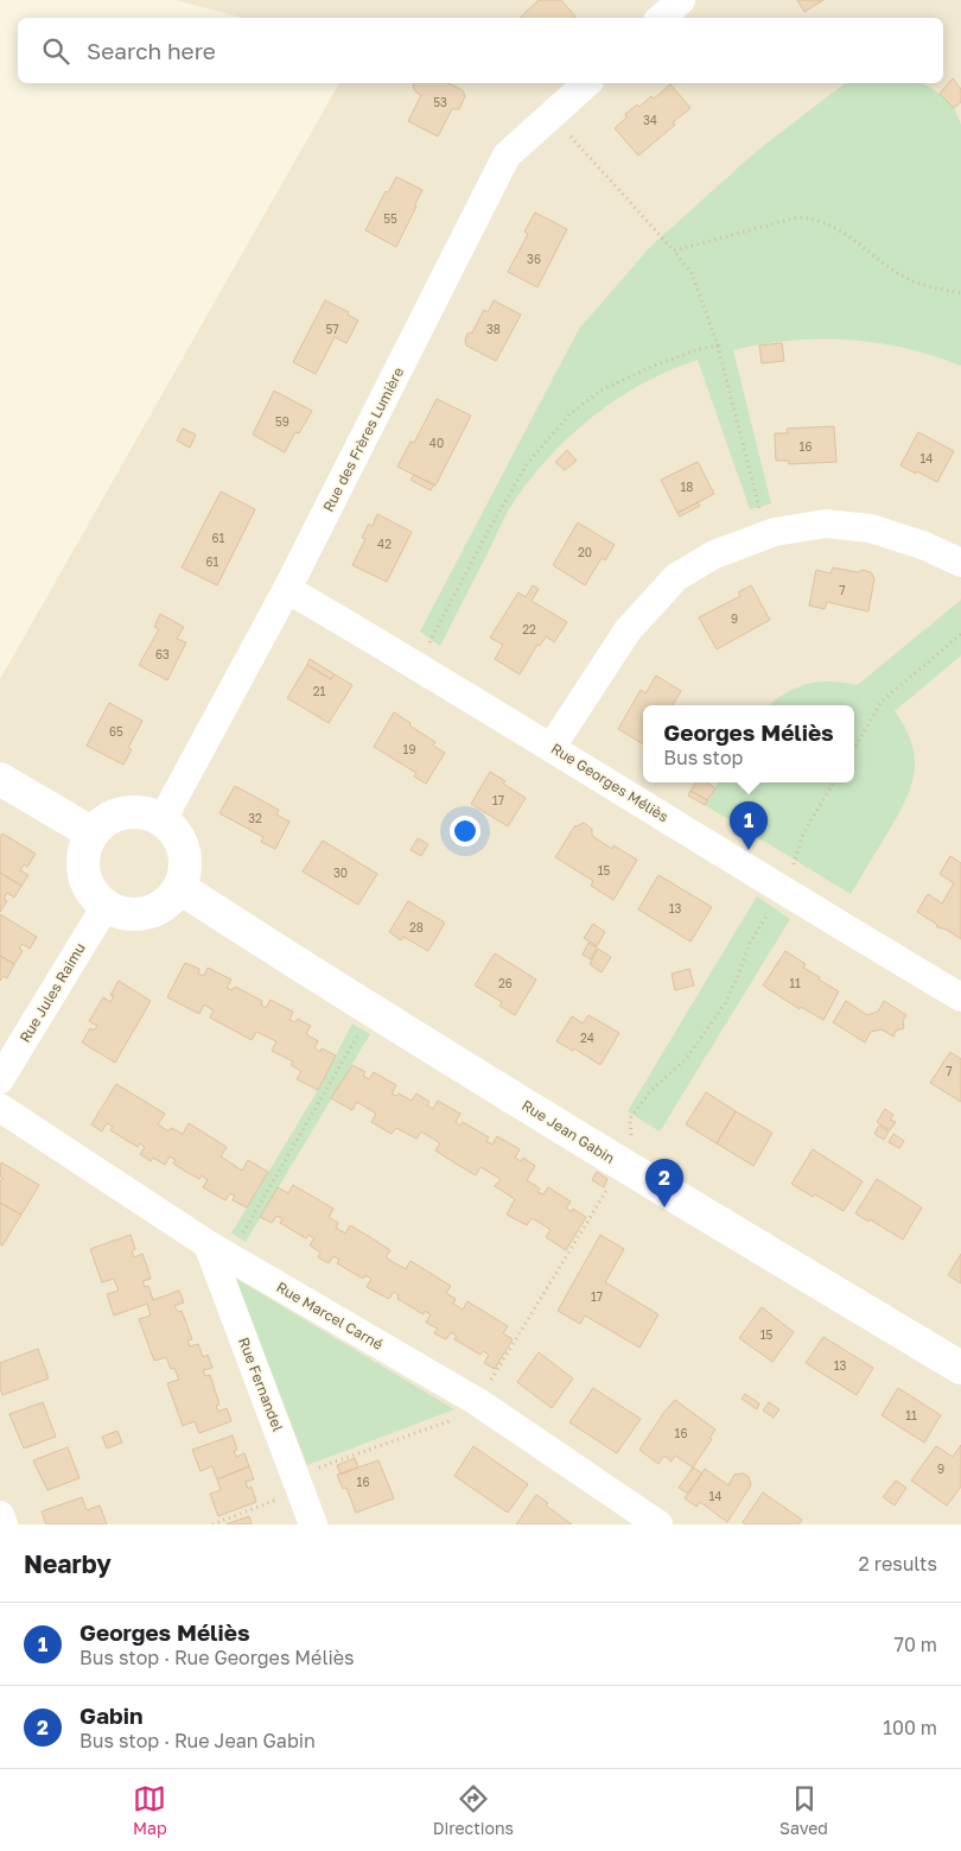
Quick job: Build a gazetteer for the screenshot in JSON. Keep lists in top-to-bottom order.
{
  "streets": {
    "street": [
      "Rue des Frères Lumière",
      "Rue Georges Méliès",
      "Rue Jules Raimu",
      "Rue Jean Gabin",
      "Rue Marcel Carné",
      "Rue Fernandel"
    ]
  },
  "crossings": [
    ["Rue des Frères Lumière", "Rue Georges Méliès"],
    ["Rue des Frères Lumière", "Rue Jules Raimu"],
    ["Rue des Frères Lumière", "Rue Jean Gabin"],
    ["Rue Jules Raimu", "Rue Jean Gabin"],
    ["Rue Marcel Carné", "Rue Fernandel"]
  ],
  "house_numbers": [
    "53",
    "34",
    "55",
    "36",
    "57",
    "38",
    "59",
    "40",
    "16",
    "14",
    "18",
    "61",
    "42",
    "20",
    "61",
    "7",
    "9",
    "22",
    "63",
    "21",
    "65",
    "19",
    "17",
    "32",
    "15",
    "30",
    "13",
    "28",
    "26",
    "11",
    "24",
    "7",
    "17",
    "15",
    "13",
    "11",
    "16",
    "9",
    "16",
    "14"
  ],
  "page": {
    "search": "Search here",
    "popup": ["Georges Méliès", "Bus stop"],
    "pins": ["1", "2"],
    "heading": ["Nearby", "2 results"],
    "list": [
      {
        "mark": "1",
        "name": "Georges Méliès",
        "note": "Bus stop · Rue Georges Méliès",
        "value": "70 m"
      },
      {
        "mark": "2",
        "name": "Gabin",
        "note": "Bus stop · Rue Jean Gabin",
        "value": "100 m"
      }
    ],
    "nav": ["Map", "Directions", "Saved"]
  }
}
